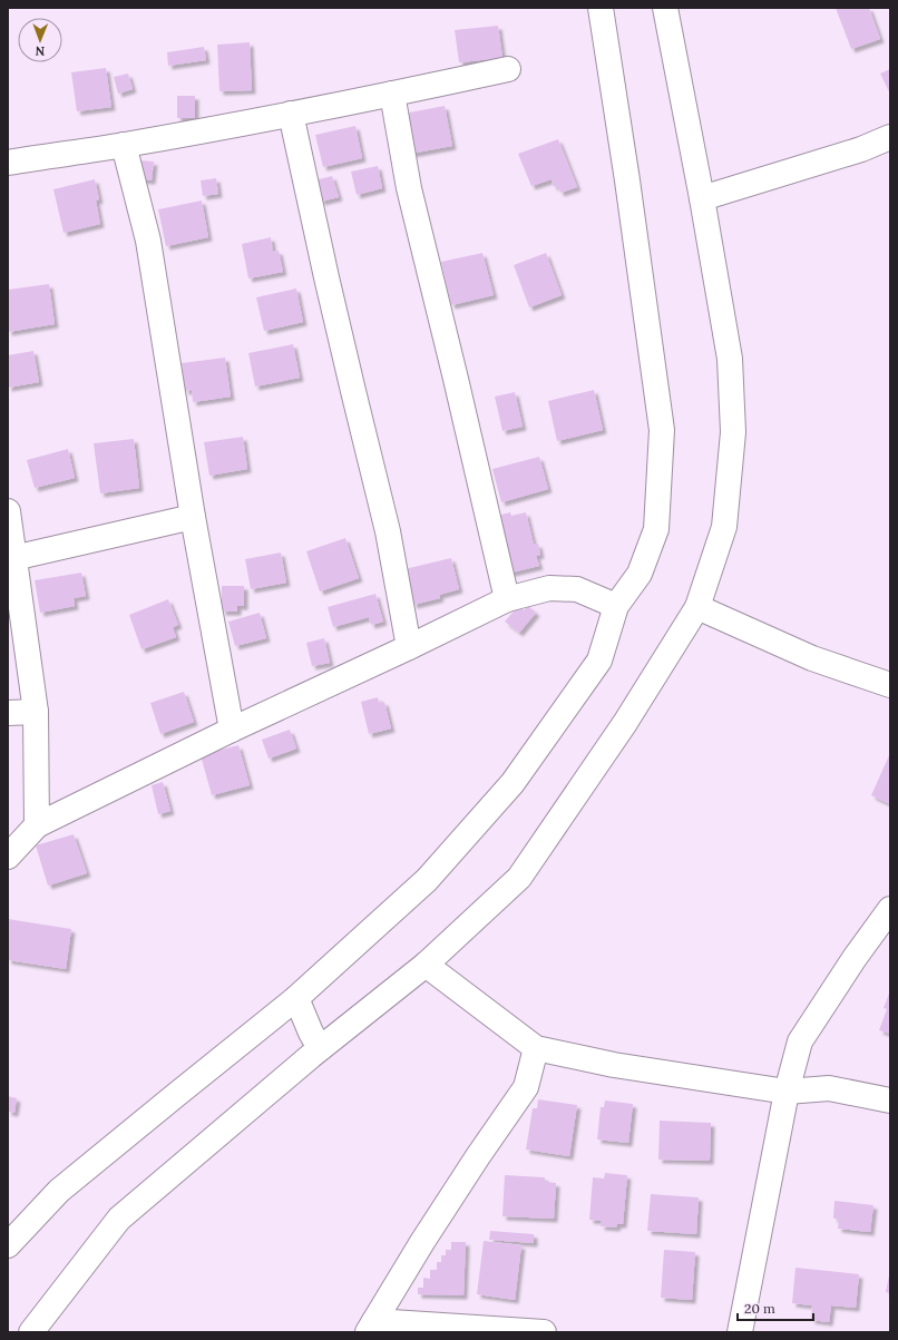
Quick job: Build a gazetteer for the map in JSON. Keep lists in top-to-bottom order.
{
  "scale_bar": "20 m",
  "north": "bottom"
}
